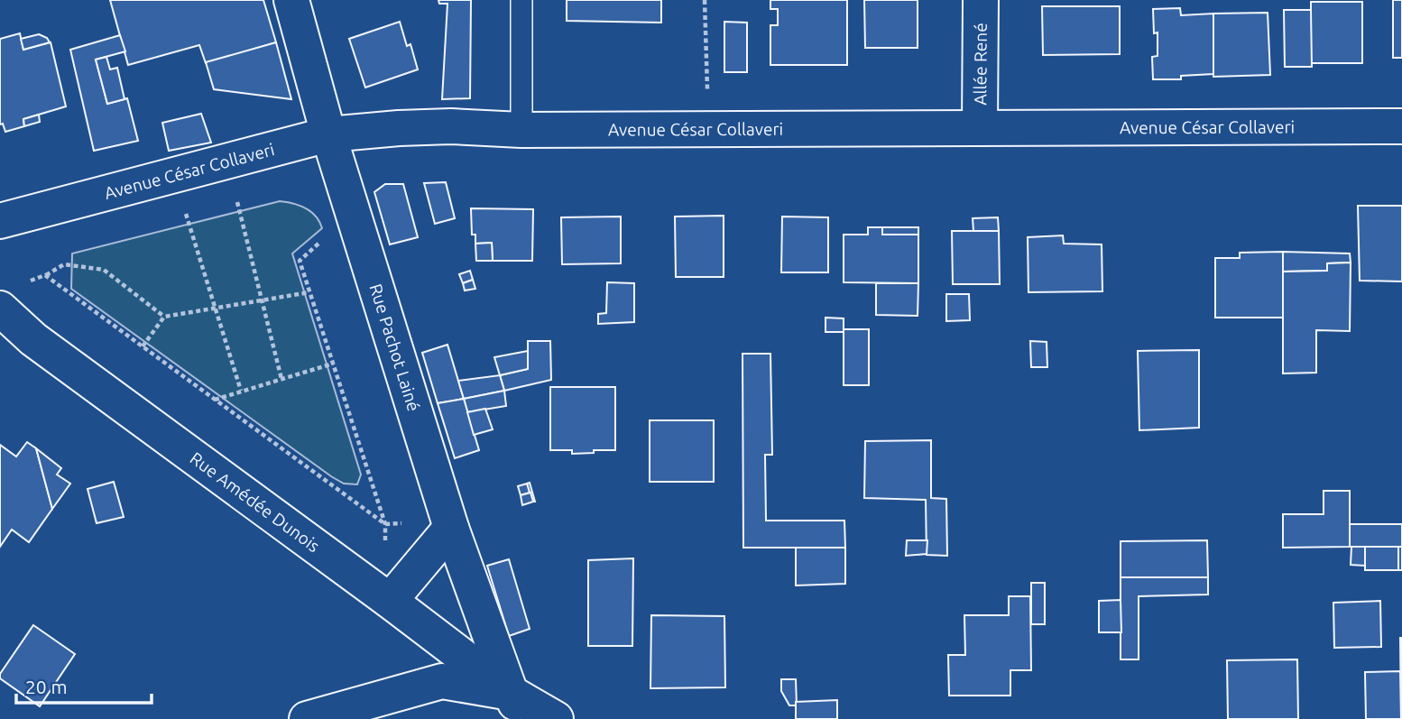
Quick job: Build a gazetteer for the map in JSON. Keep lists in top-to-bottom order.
{
  "streets": {
    "street": [
      "Allée René",
      "Avenue César Collaveri",
      "Rue Pachot Lainé",
      "Rue Amédée Dunois"
    ]
  },
  "crossings": [
    ["Allée René", "Avenue César Collaveri"],
    ["Avenue César Collaveri", "Rue Pachot Lainé"],
    ["Rue Pachot Lainé", "Rue Amédée Dunois"]
  ],
  "scale_bar": "20 m"
}
